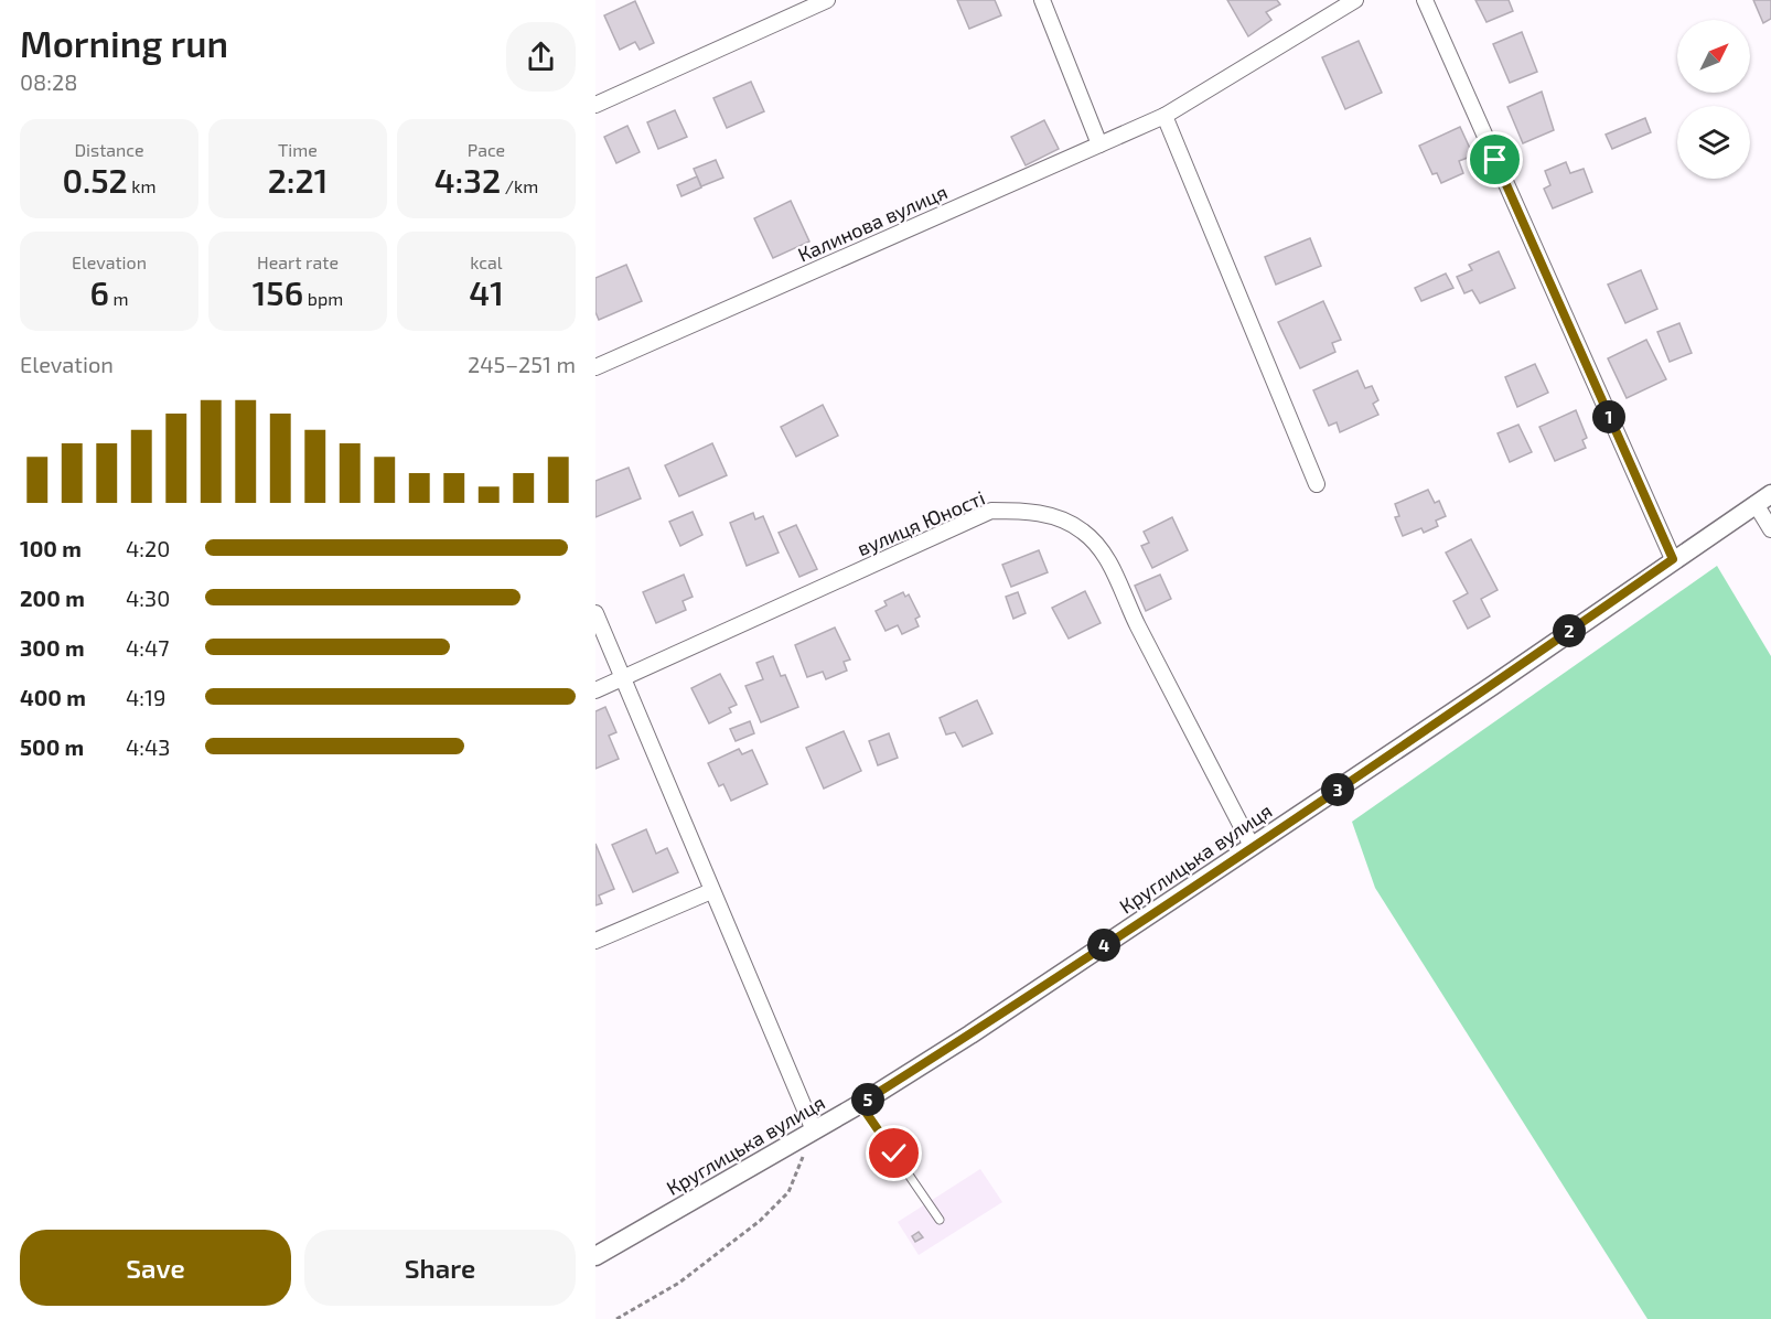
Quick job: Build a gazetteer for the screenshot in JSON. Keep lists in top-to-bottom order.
{
  "streets": {
    "street": ["Калинова вулиця", "вулиця Юності", "Круглицька вулиця"]
  },
  "crossings": [
    ["вулиця Юності", "Круглицька вулиця"]
  ],
  "north": "top right",
  "page": {
    "heading": ["Morning run", "08:28"],
    "stats": [
      ["Distance", "0.52 km"],
      ["Time", "2:21"],
      ["Pace", "4:32 /km"],
      ["Elevation", "6 m"],
      ["Heart rate", "156 bpm"],
      ["kcal", "41"]
    ],
    "chart": ["Elevation", "245–251 m"],
    "pins": [
      "1",
      "2",
      "3",
      "4",
      "5"
    ],
    "list": [
      {
        "name": "100 m",
        "note": "4:20"
      },
      {
        "name": "200 m",
        "note": "4:30"
      },
      {
        "name": "300 m",
        "note": "4:47"
      },
      {
        "name": "400 m",
        "note": "4:19"
      },
      {
        "name": "500 m",
        "note": "4:43"
      }
    ],
    "buttons": ["Save", "Share"]
  }
}
